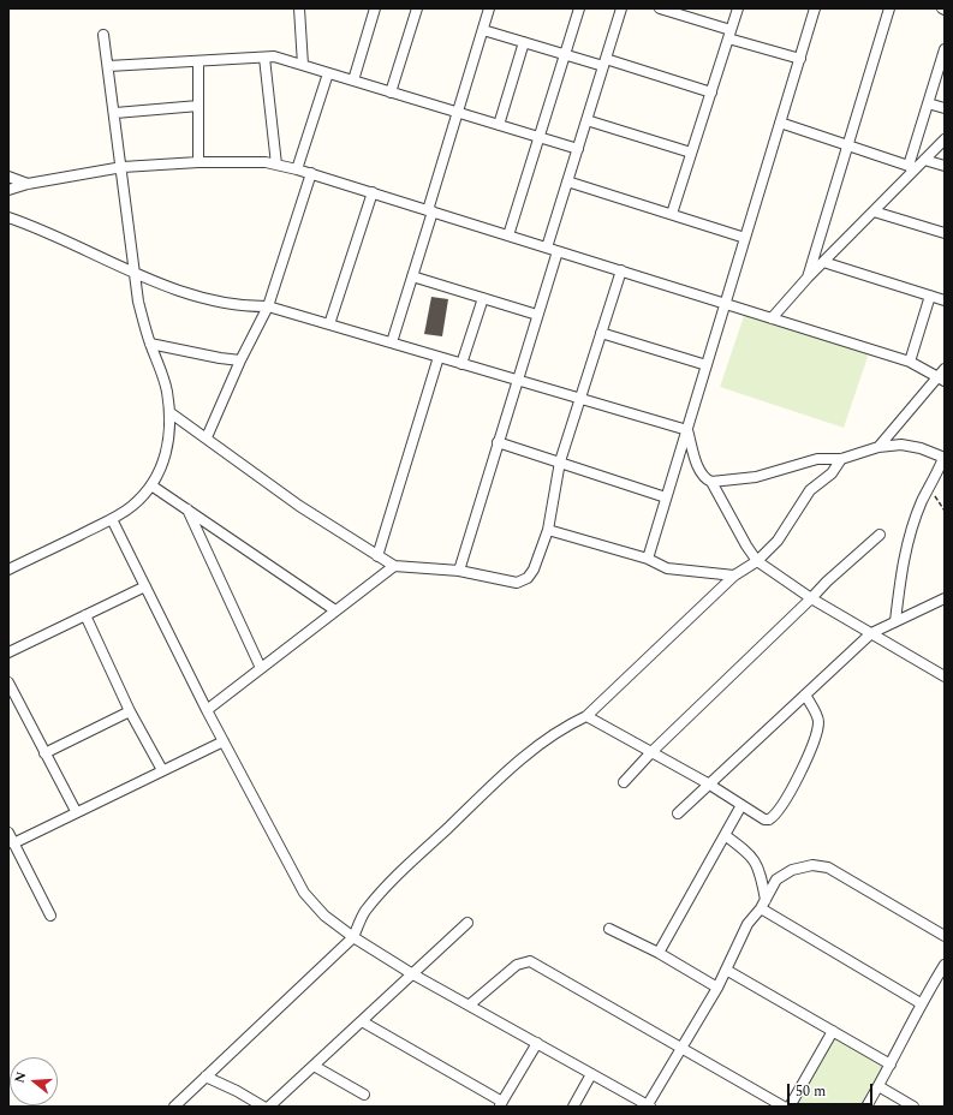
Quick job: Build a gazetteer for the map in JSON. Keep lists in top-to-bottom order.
{
  "scale_bar": "50 m",
  "north": "left"
}
